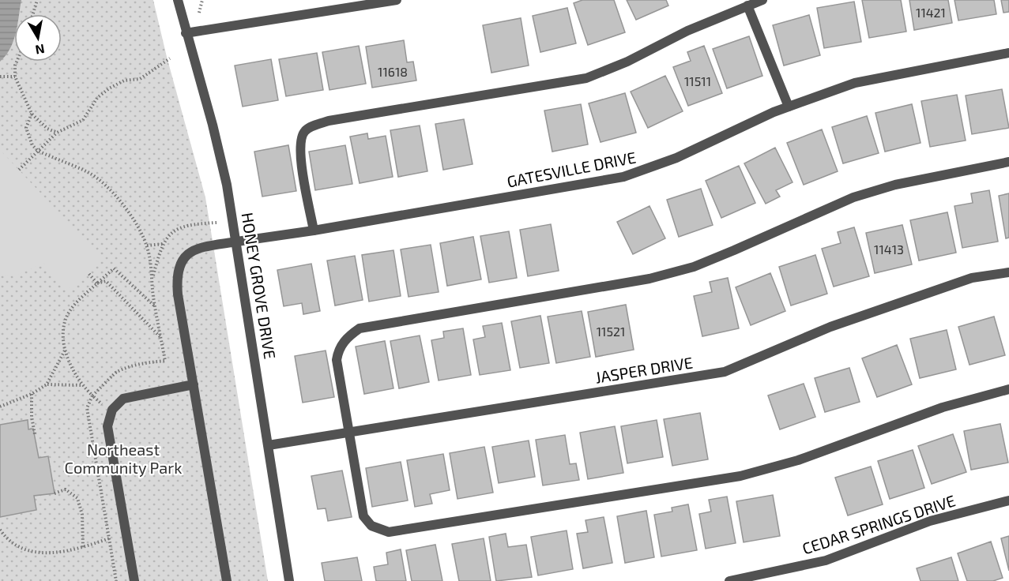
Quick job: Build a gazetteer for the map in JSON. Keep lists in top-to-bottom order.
{
  "streets": {
    "street": [
      "GATESVILLE DRIVE",
      "HONEY GROVE DRIVE",
      "JASPER DRIVE",
      "CEDAR SPRINGS DRIVE"
    ]
  },
  "crossings": [
    ["GATESVILLE DRIVE", "HONEY GROVE DRIVE"],
    ["HONEY GROVE DRIVE", "JASPER DRIVE"]
  ],
  "parks": ["Northeast Community Park"],
  "house_numbers": [
    "11421",
    "11618",
    "11511",
    "11413",
    "11521"
  ],
  "north": "bottom"
}
